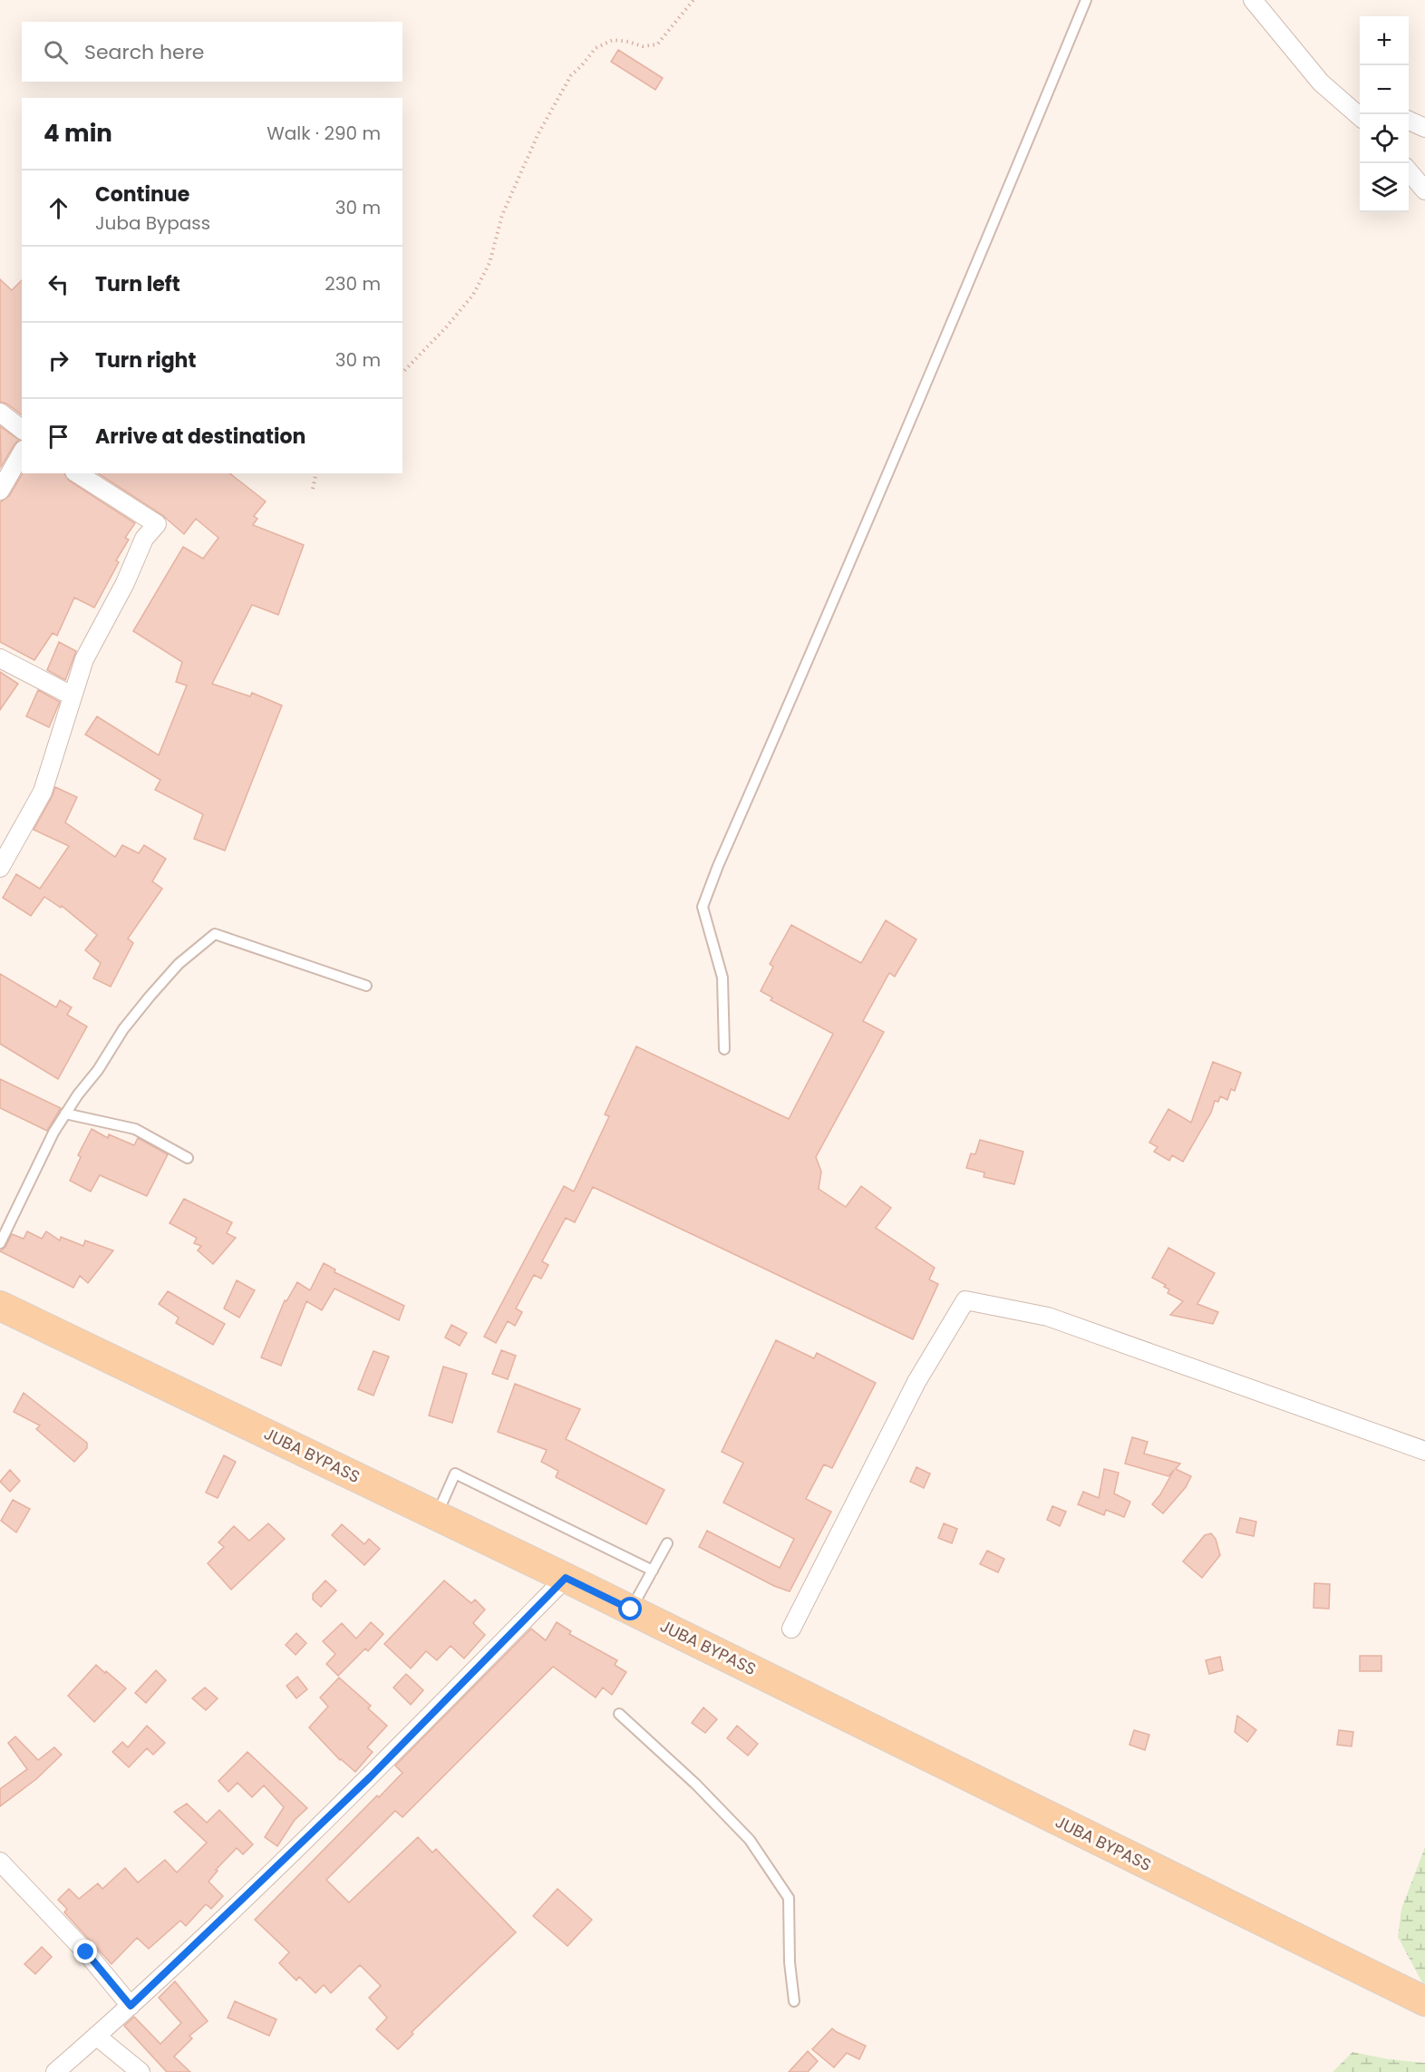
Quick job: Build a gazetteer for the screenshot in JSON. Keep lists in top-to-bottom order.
{
  "streets": {
    "main road": ["JUBA BYPASS"]
  },
  "page": {
    "map_buttons": ["+", "−"],
    "search": "Search here",
    "heading": ["4 min", "Walk · 290 m"],
    "list": [
      ["Continue", "Juba Bypass", "30 m"],
      ["Turn left", "230 m"],
      ["Turn right", "30 m"],
      "Arrive at destination"
    ]
  }
}
